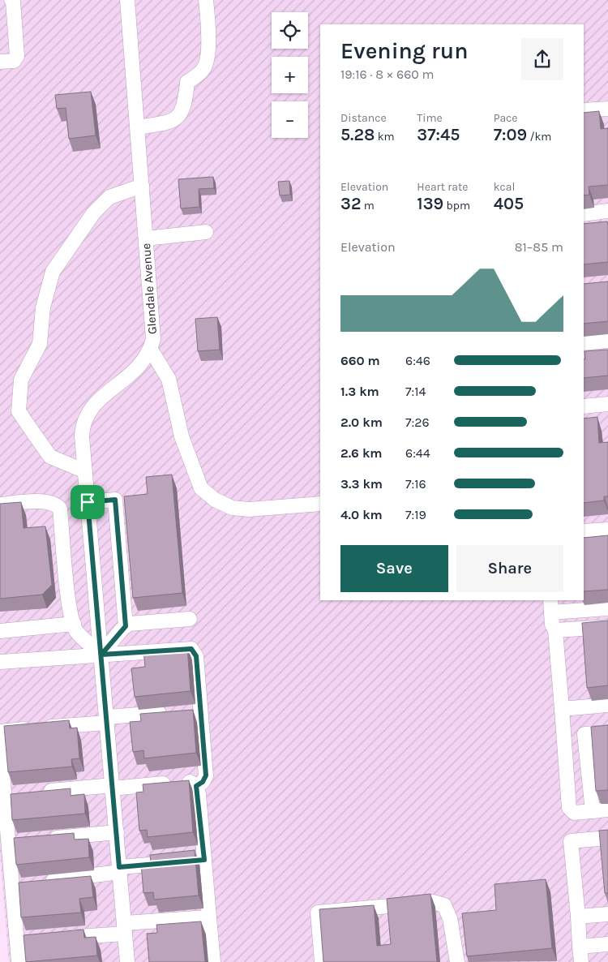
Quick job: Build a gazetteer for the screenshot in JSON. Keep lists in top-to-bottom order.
{
  "streets": {
    "street": ["Glendale Avenue"]
  },
  "page": {
    "map_buttons": ["+", "−"],
    "heading": ["Evening run", "19:16 · 8 × 660 m"],
    "stats": [
      ["Distance", "5.28 km"],
      ["Time", "37:45"],
      ["Pace", "7:09 /km"],
      ["Elevation", "32 m"],
      ["Heart rate", "139 bpm"],
      ["kcal", "405"]
    ],
    "chart": ["Elevation", "81–85 m"],
    "list": [
      {
        "name": "660 m",
        "note": "6:46"
      },
      {
        "name": "1.3 km",
        "note": "7:14"
      },
      {
        "name": "2.0 km",
        "note": "7:26"
      },
      {
        "name": "2.6 km",
        "note": "6:44"
      },
      {
        "name": "3.3 km",
        "note": "7:16"
      },
      {
        "name": "4.0 km",
        "note": "7:19"
      }
    ],
    "buttons": ["Save", "Share"]
  }
}
